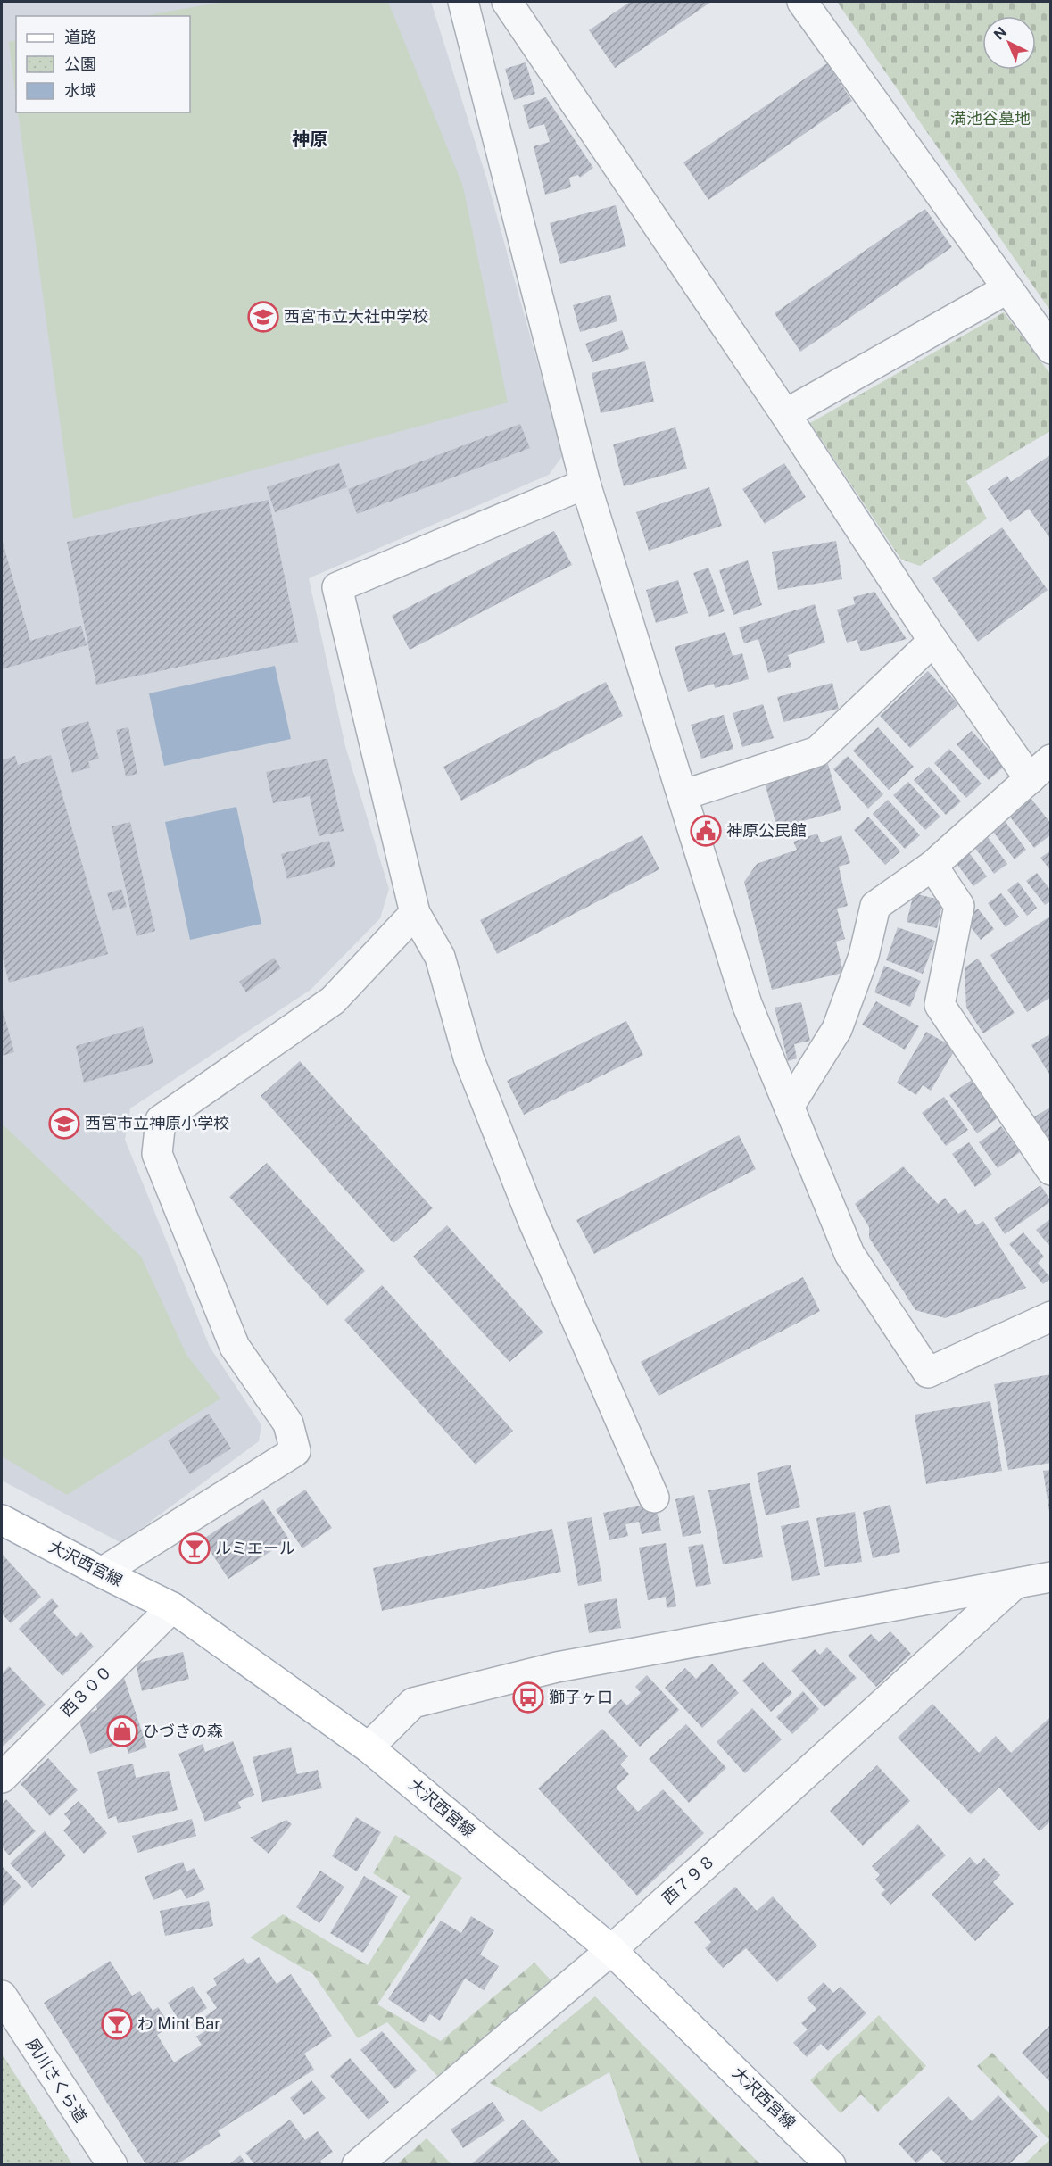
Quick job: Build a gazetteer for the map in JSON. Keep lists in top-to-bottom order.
{
  "streets": {
    "main road": ["大沢西宮線"],
    "street": ["西８００", "西７９８", "夙川さくら道"]
  },
  "crossings": [
    ["大沢西宮線", "西８００"],
    ["大沢西宮線", "西７９８"]
  ],
  "districts": ["神原"],
  "parks": ["満池谷墓地"],
  "places": {
    "school or university": ["西宮市立大社中学校", "西宮市立神原小学校"],
    "public building": ["神原公民館"],
    "bar": ["ルミエール", "わ Mint Bar"],
    "bus stop": ["獅子ヶ口"],
    "shop": ["ひづきの森"]
  },
  "legend": ["道路", "公園", "水域"],
  "north": "top left"
}
